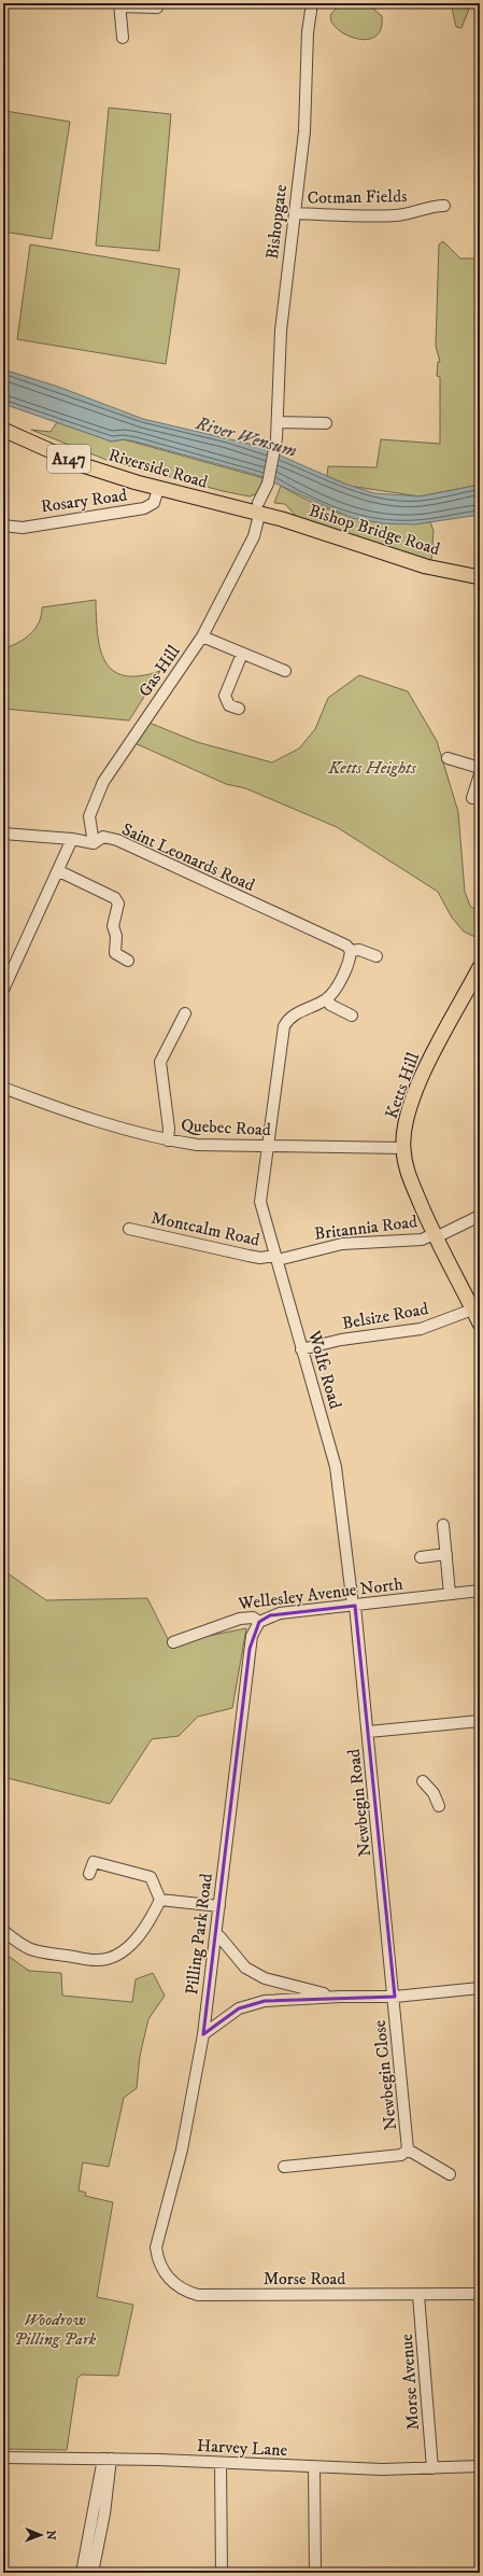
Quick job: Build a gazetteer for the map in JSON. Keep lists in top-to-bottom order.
{
  "streets": {
    "main road": [
      "A147",
      "Riverside Road",
      "Bishop Bridge Road",
      "Ketts Hill"
    ],
    "street": [
      "Cotman Fields",
      "Bishopgate",
      "Rosary Road",
      "Gas Hill",
      "Saint Leonards Road",
      "Quebec Road",
      "Britannia Road",
      "Montcalm Road",
      "Belsize Road",
      "Wolfe Road",
      "Wellesley Avenue North",
      "Newbegin Road",
      "Pilling Park Road",
      "Newbegin Close",
      "Morse Road",
      "Morse Avenue",
      "Harvey Lane"
    ]
  },
  "crossings": [
    ["Cotman Fields", "Bishopgate"],
    ["Bishopgate", "Riverside Road"],
    ["Bishopgate", "Bishop Bridge Road"],
    ["Bishopgate", "Gas Hill"],
    ["Riverside Road", "Rosary Road"],
    ["Riverside Road", "Bishop Bridge Road"],
    ["Riverside Road", "Gas Hill"],
    ["Bishop Bridge Road", "Gas Hill"],
    ["Gas Hill", "Saint Leonards Road"],
    ["Ketts Hill", "Quebec Road"],
    ["Ketts Hill", "Britannia Road"],
    ["Ketts Hill", "Belsize Road"],
    ["Quebec Road", "Wolfe Road"],
    ["Britannia Road", "Montcalm Road"],
    ["Britannia Road", "Wolfe Road"],
    ["Montcalm Road", "Wolfe Road"],
    ["Belsize Road", "Wolfe Road"],
    ["Wolfe Road", "Wellesley Avenue North"],
    ["Wolfe Road", "Newbegin Road"],
    ["Wellesley Avenue North", "Newbegin Road"],
    ["Wellesley Avenue North", "Pilling Park Road"],
    ["Newbegin Road", "Newbegin Close"],
    ["Pilling Park Road", "Morse Road"],
    ["Morse Road", "Morse Avenue"],
    ["Morse Avenue", "Harvey Lane"]
  ],
  "water": ["River Wensum"],
  "parks": ["Ketts Heights", "Woodrow Pilling Park"],
  "north": "right"
}
